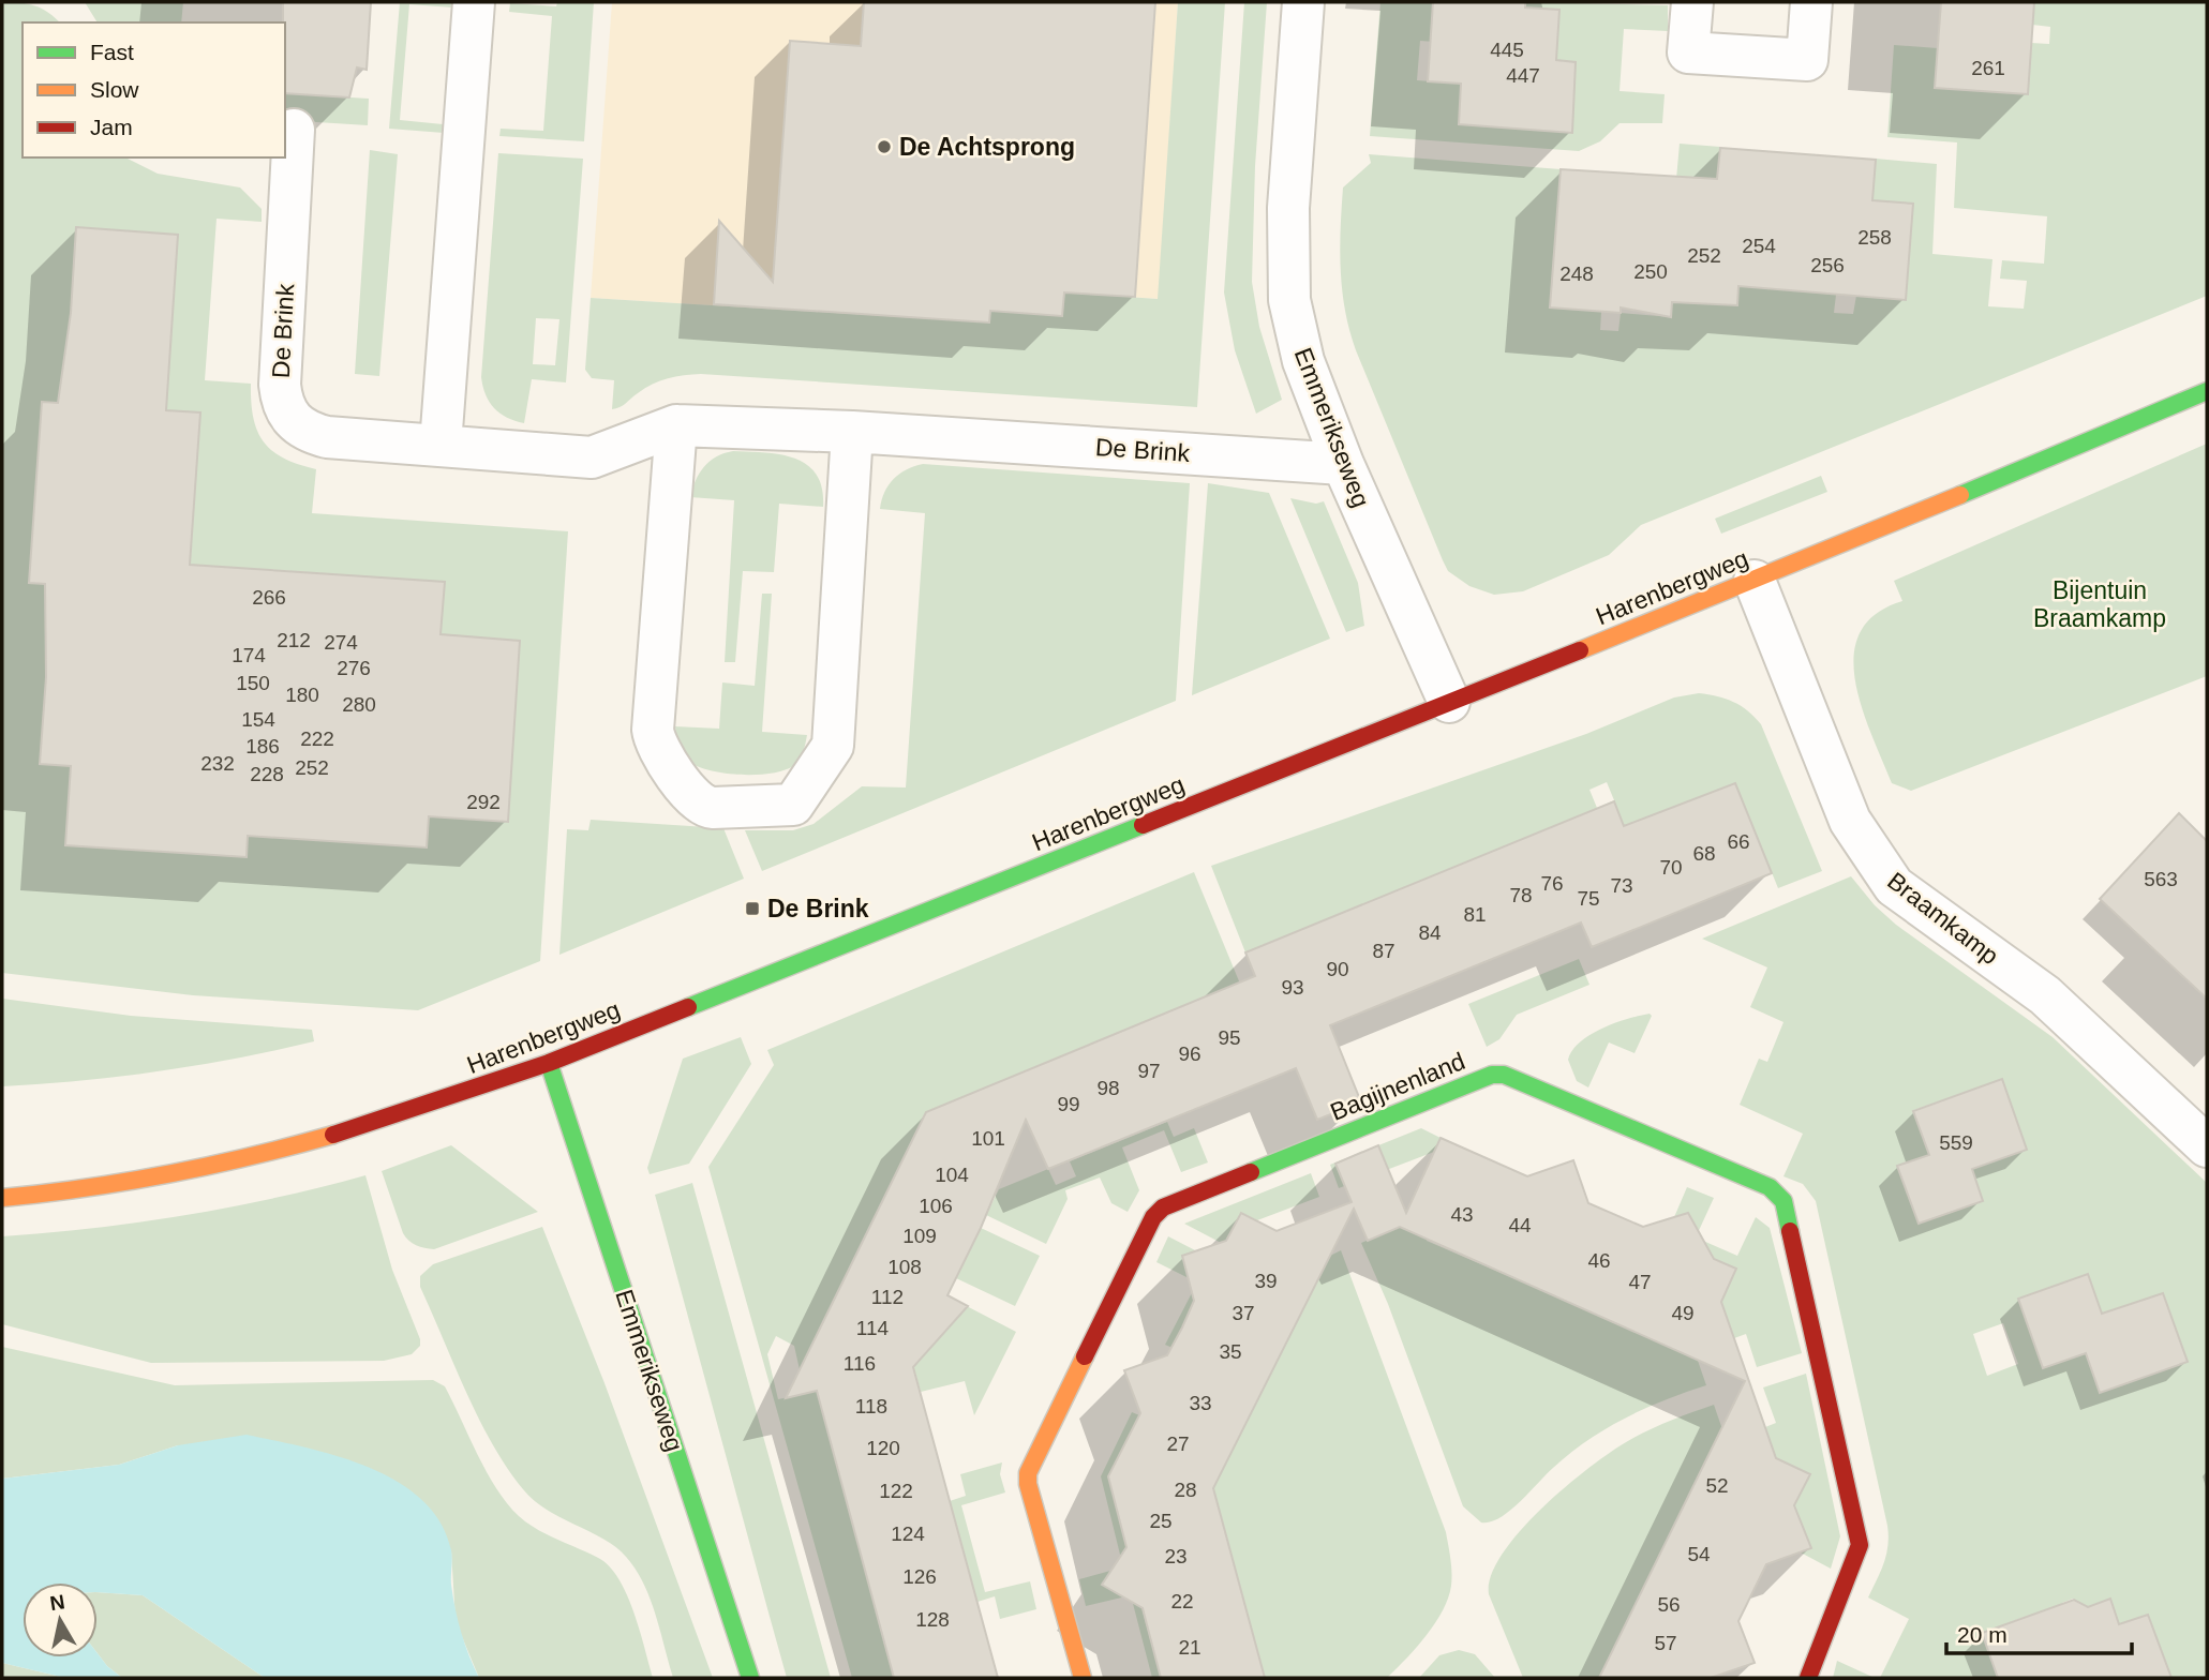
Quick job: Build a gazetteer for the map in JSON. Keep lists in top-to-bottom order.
{
  "streets": {
    "street": [
      "De Brink",
      "Emmerikseweg",
      "Harenbergweg",
      "Braamkamp",
      "Bagijnenland"
    ]
  },
  "crossings": [
    ["De Brink", "Emmerikseweg"],
    ["Emmerikseweg", "Harenbergweg"],
    ["Harenbergweg", "Braamkamp"]
  ],
  "parks": ["Bijentuin Braamkamp"],
  "places": {
    "other": ["De Achtsprong"],
    "transit": ["De Brink"]
  },
  "house_numbers": [
    "445",
    "261",
    "447",
    "258",
    "254",
    "252",
    "256",
    "250",
    "248",
    "266",
    "212",
    "274",
    "174",
    "276",
    "150",
    "180",
    "280",
    "154",
    "222",
    "186",
    "232",
    "252",
    "228",
    "292",
    "66",
    "68",
    "70",
    "563",
    "76",
    "73",
    "78",
    "75",
    "81",
    "84",
    "87",
    "90",
    "93",
    "95",
    "96",
    "97",
    "98",
    "99",
    "101",
    "559",
    "104",
    "106",
    "43",
    "44",
    "109",
    "46",
    "108",
    "39",
    "47",
    "112",
    "37",
    "49",
    "114",
    "35",
    "116",
    "33",
    "118",
    "27",
    "120",
    "52",
    "28",
    "122",
    "25",
    "124",
    "54",
    "23",
    "126",
    "22",
    "56",
    "128",
    "57",
    "21"
  ],
  "legend": ["Fast", "Slow", "Jam"],
  "scale_bar": "20 m",
  "north": "top"
}
